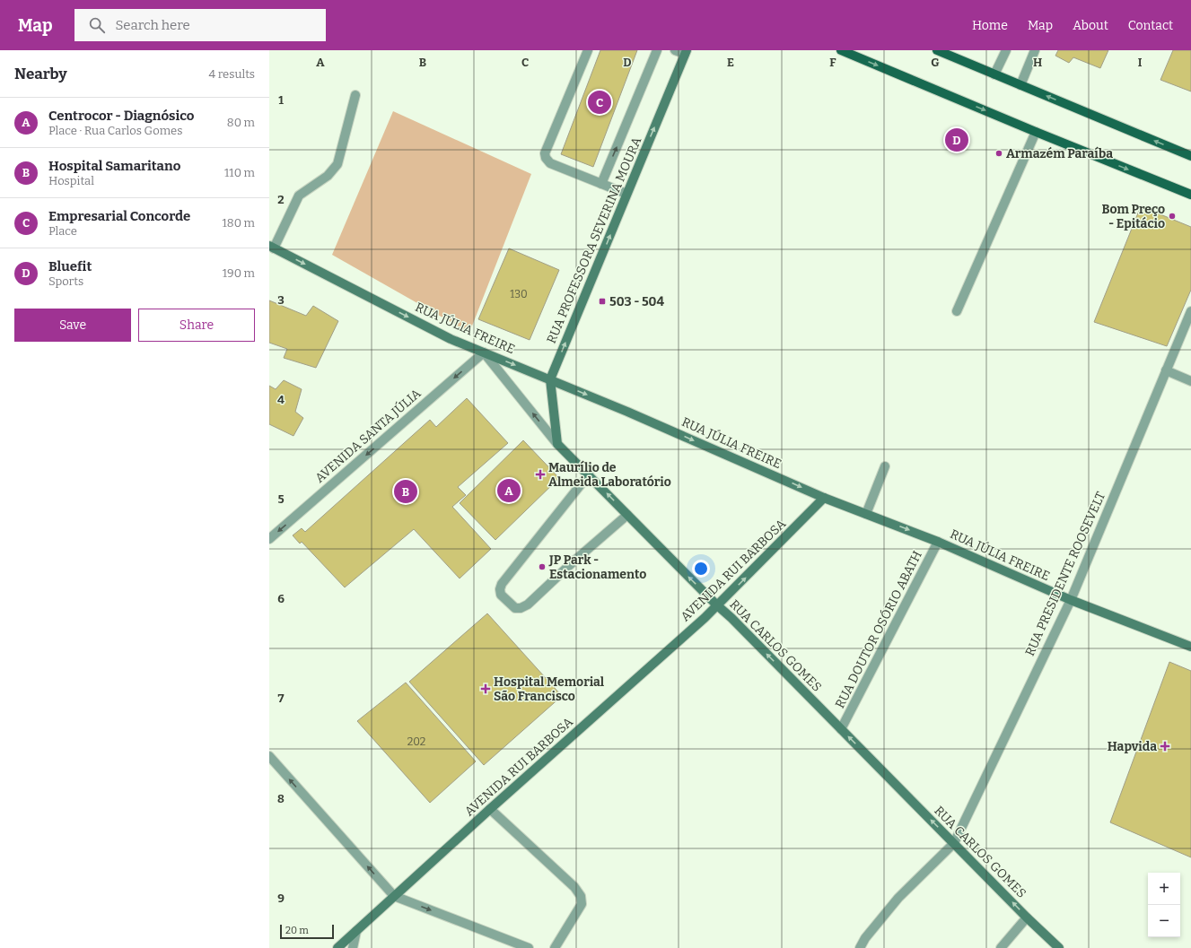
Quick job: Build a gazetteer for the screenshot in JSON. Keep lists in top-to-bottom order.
{
  "streets": {
    "main road": [
      "RUA PROFESSORA SEVERINA MOURA",
      "RUA JÚLIA FREIRE",
      "AVENIDA RUI BARBOSA",
      "RUA CARLOS GOMES"
    ],
    "street": ["AVENIDA SANTA JÚLIA", "RUA PRESIDENTE ROOSEVELT", "RUA DOUTOR OSÓRIO ABATH"]
  },
  "crossings": [
    ["RUA PROFESSORA SEVERINA MOURA", "RUA JÚLIA FREIRE"],
    ["RUA PROFESSORA SEVERINA MOURA", "RUA CARLOS GOMES"],
    ["RUA JÚLIA FREIRE", "AVENIDA SANTA JÚLIA"],
    ["RUA JÚLIA FREIRE", "AVENIDA RUI BARBOSA"],
    ["RUA JÚLIA FREIRE", "RUA PRESIDENTE ROOSEVELT"],
    ["RUA JÚLIA FREIRE", "RUA DOUTOR OSÓRIO ABATH"],
    ["RUA JÚLIA FREIRE", "RUA CARLOS GOMES"],
    ["AVENIDA SANTA JÚLIA", "RUA CARLOS GOMES"],
    ["AVENIDA RUI BARBOSA", "RUA CARLOS GOMES"],
    ["RUA PRESIDENTE ROOSEVELT", "RUA CARLOS GOMES"],
    ["RUA DOUTOR OSÓRIO ABATH", "RUA CARLOS GOMES"]
  ],
  "one_way": [
    "RUA PROFESSORA SEVERINA MOURA",
    "RUA JÚLIA FREIRE",
    "AVENIDA SANTA JÚLIA",
    "RUA CARLOS GOMES"
  ],
  "places": {
    "other": ["Armazém Paraíba", "Bom Preço - Epitácio", "JP Park - Estacionamento"],
    "transit": ["503 - 504"],
    "health": ["Maurílio de Almeida Laboratório", "Hospital Memorial São Francisco", "Hapvida"]
  },
  "house_numbers": ["130", "202"],
  "scale_bar": "20 m",
  "page": {
    "header": "Map",
    "search": "Search here",
    "nav": [
      "Home",
      "Map",
      "About",
      "Contact"
    ],
    "heading": ["Nearby", "4 results"],
    "pins": [
      "C",
      "D",
      "A",
      "B"
    ],
    "list": [
      {
        "mark": "A",
        "name": "Centrocor - Diagnósico",
        "note": "Place · Rua Carlos Gomes",
        "value": "80 m"
      },
      {
        "mark": "B",
        "name": "Hospital Samaritano",
        "note": "Hospital",
        "value": "110 m"
      },
      {
        "mark": "C",
        "name": "Empresarial Concorde",
        "note": "Place",
        "value": "180 m"
      },
      {
        "mark": "D",
        "name": "Bluefit",
        "note": "Sports",
        "value": "190 m"
      }
    ],
    "buttons": ["Save", "Share"],
    "map_buttons": ["+", "−"],
    "scale": "20 m"
  },
  "grid": {
    "columns": [
      "A",
      "B",
      "C",
      "D",
      "E",
      "F",
      "G",
      "H",
      "I"
    ],
    "rows": [
      "1",
      "2",
      "3",
      "4",
      "5",
      "6",
      "7",
      "8",
      "9"
    ]
  }
}
